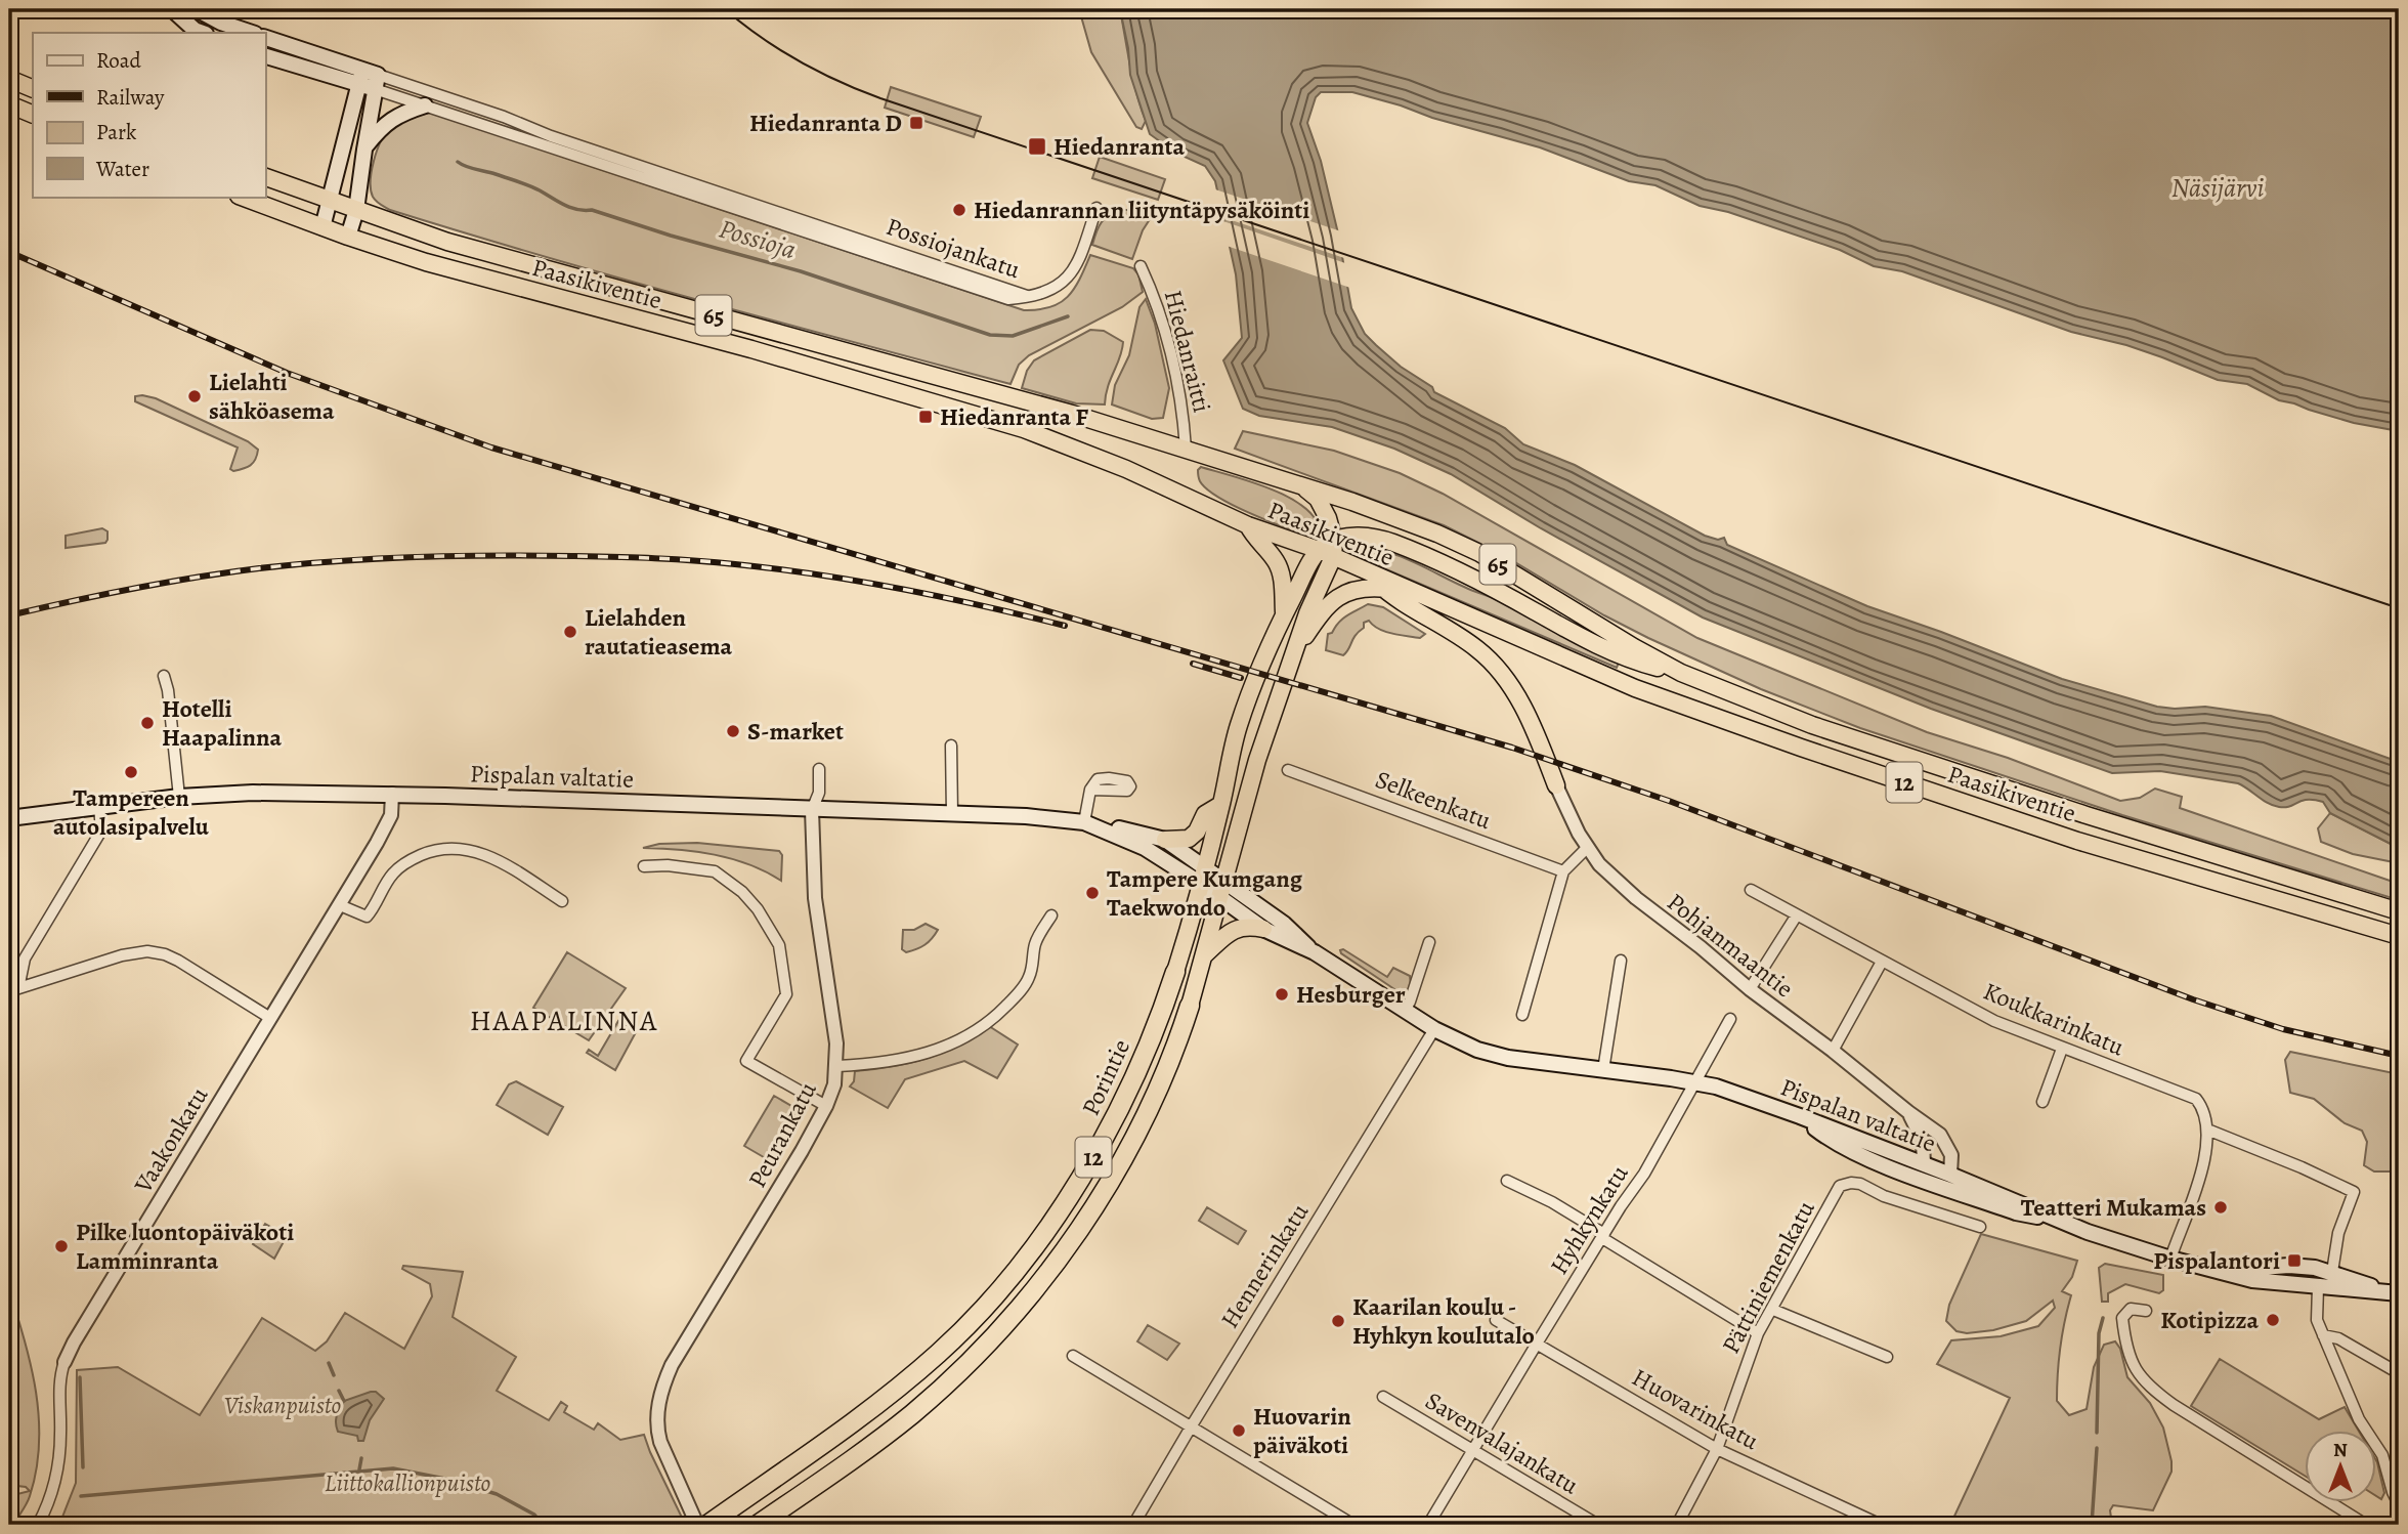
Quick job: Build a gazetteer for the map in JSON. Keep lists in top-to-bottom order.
{
  "streets": {
    "highway": [
      "Paasikiventie",
      "65",
      "12",
      "Porintie"
    ],
    "main road": ["Pispalan valtatie"],
    "street": [
      "Possiojankatu",
      "Hiedanraitti",
      "Selkeenkatu",
      "Pohjanmaantie",
      "Koukkarinkatu",
      "Peurankatu",
      "Vaakonkatu",
      "Hyhkynkatu",
      "Hennerinkatu",
      "Pättiniemenkatu",
      "Huovarinkatu",
      "Savenvalajankatu"
    ]
  },
  "crossings": [
    ["Paasikiventie", "Hiedanraitti"],
    ["Paasikiventie", "12"],
    ["Paasikiventie", "Porintie"],
    ["Pispalan valtatie", "Pohjanmaantie"],
    ["Pispalan valtatie", "Porintie"],
    ["Pispalan valtatie", "Peurankatu"],
    ["Pispalan valtatie", "Vaakonkatu"],
    ["Pispalan valtatie", "Hyhkynkatu"],
    ["Pispalan valtatie", "Hennerinkatu"],
    ["12", "Porintie"],
    ["Hyhkynkatu", "Huovarinkatu"],
    ["Hyhkynkatu", "Savenvalajankatu"],
    ["Pättiniemenkatu", "Huovarinkatu"]
  ],
  "districts": ["HAAPALINNA"],
  "water": ["Näsijärvi", "Possioja"],
  "parks": ["Viskanpuisto", "Liittokallionpuisto"],
  "places": {
    "transit": [
      "Hiedanranta D",
      "Hiedanranta",
      "Hiedanranta F",
      "Pispalantori"
    ],
    "other": [
      "Hiedanrannan liityntäpysäköinti",
      "Lielahti sähköasema",
      "Lielahden rautatieasema",
      "Hotelli Haapalinna",
      "S-market",
      "Tampereen autolasipalvelu",
      "Tampere Kumgang Taekwondo",
      "Hesburger",
      "Teatteri Mukamas",
      "Pilke luontopäiväkoti Lamminranta",
      "Kotipizza",
      "Kaarilan koulu - Hyhkyn koulutalo",
      "Huovarin päiväkoti"
    ]
  },
  "legend": [
    "Road",
    "Railway",
    "Park",
    "Water"
  ],
  "north": "top"
}
